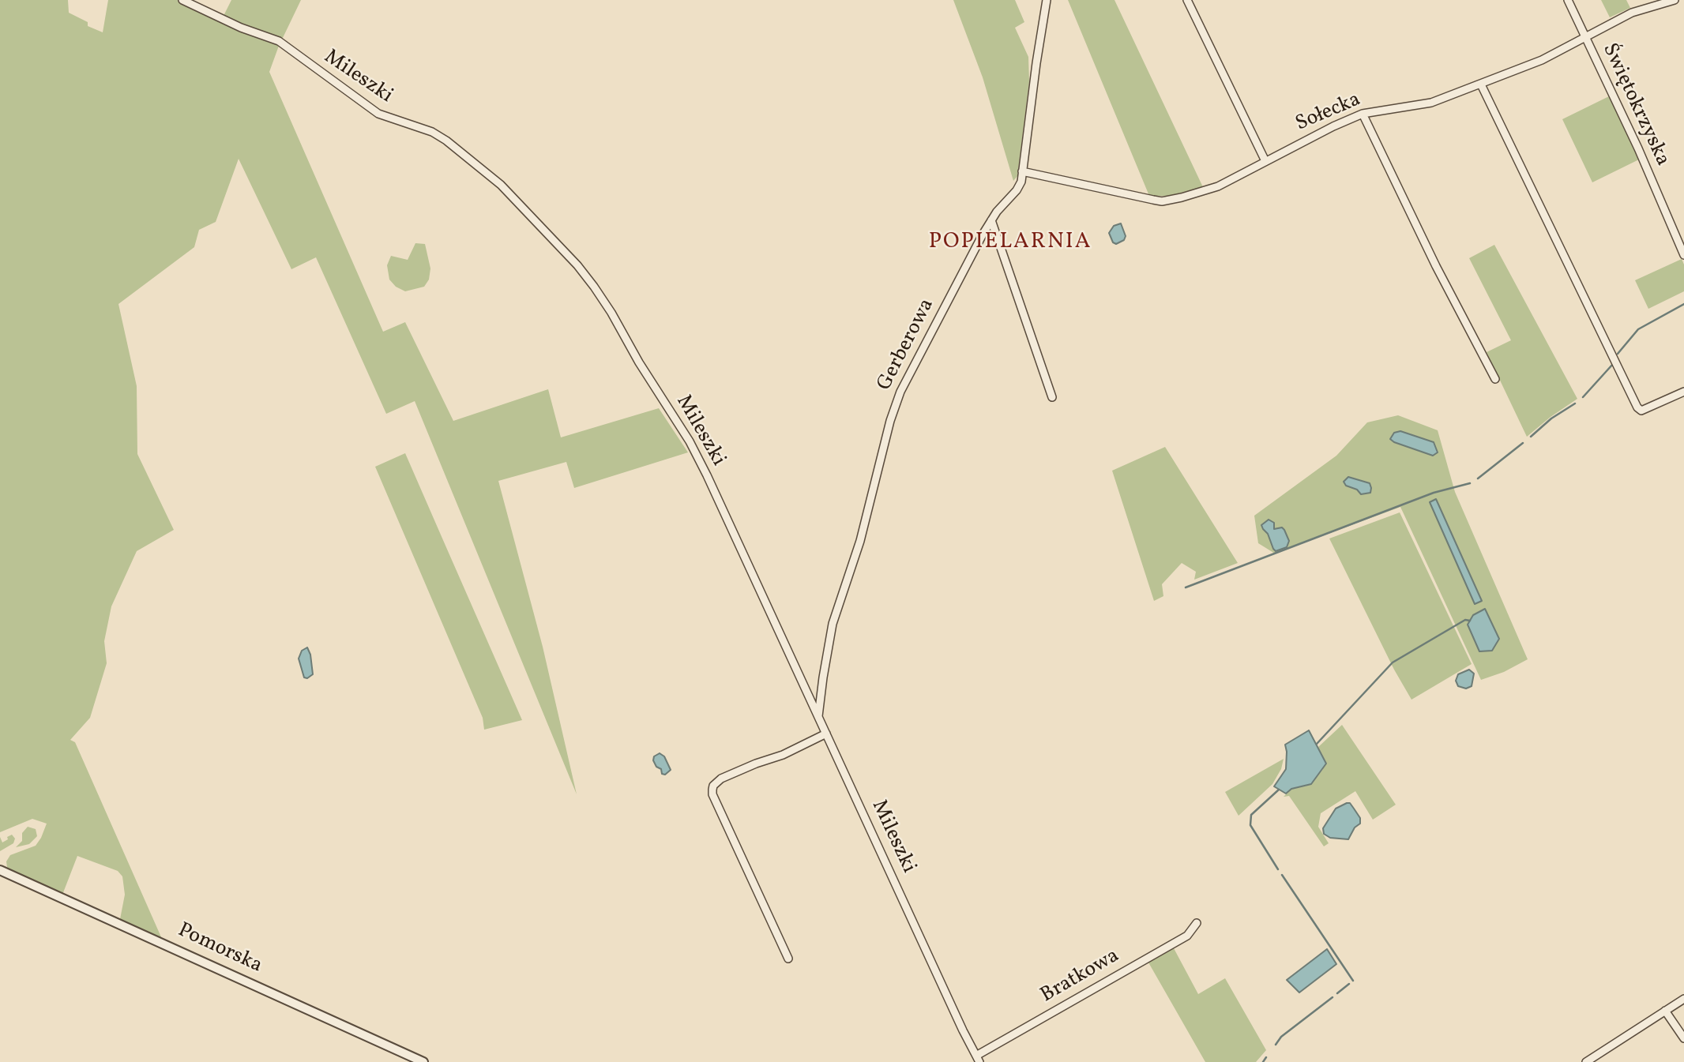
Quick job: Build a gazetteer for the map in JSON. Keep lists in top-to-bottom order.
{
  "streets": {
    "street": [
      "Mileszki",
      "Świętokrzyska",
      "Sołecka",
      "Gerberowa",
      "Pomorska",
      "Bratkowa"
    ]
  },
  "crossings": [
    ["Mileszki", "Gerberowa"],
    ["Mileszki", "Bratkowa"],
    ["Świętokrzyska", "Sołecka"],
    ["Sołecka", "Gerberowa"]
  ],
  "districts": ["POPIELARNIA"]
}
